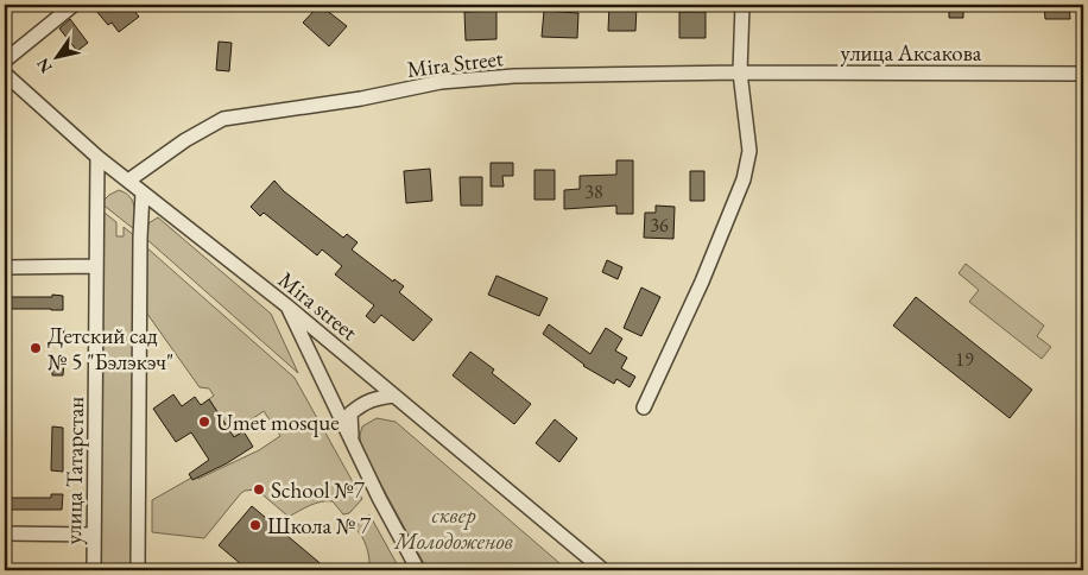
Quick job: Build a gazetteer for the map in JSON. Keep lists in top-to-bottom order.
{
  "streets": {
    "street": [
      "улица Аксакова",
      "Mira Street",
      "Mira street",
      "улица Татарстан"
    ]
  },
  "crossings": [
    ["улица Аксакова", "Mira Street"],
    ["Mira Street", "Mira street"],
    ["Mira street", "улица Татарстан"]
  ],
  "parks": ["сквер Молодоженов"],
  "places": [
    "Детский сад № 5 \"Бэлэкэч\"",
    "Umet mosque",
    "School №7",
    "Школа № 7"
  ],
  "house_numbers": ["38", "36", "19"],
  "north": "bottom left"
}
